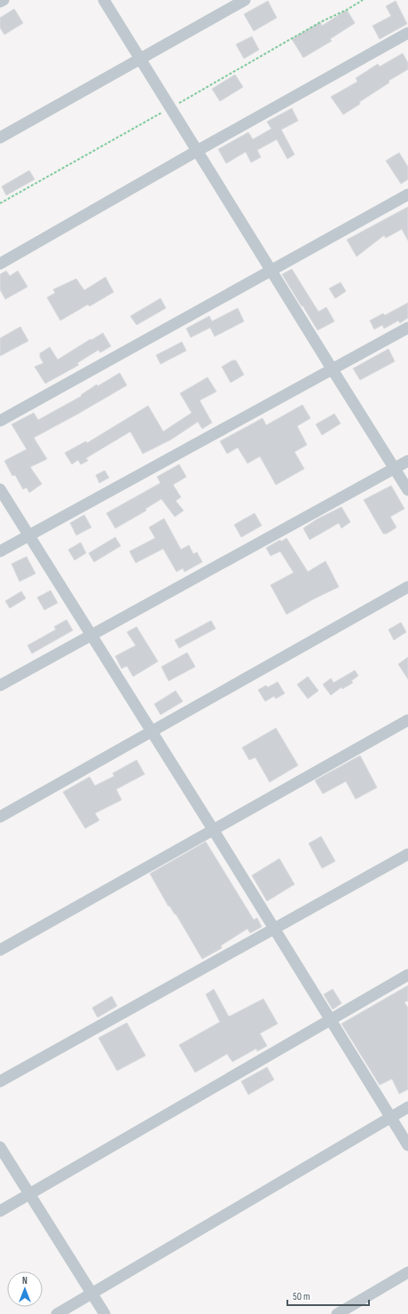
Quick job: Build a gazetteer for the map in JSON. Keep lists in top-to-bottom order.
{
  "scale_bar": "50 m",
  "north": "top"
}
